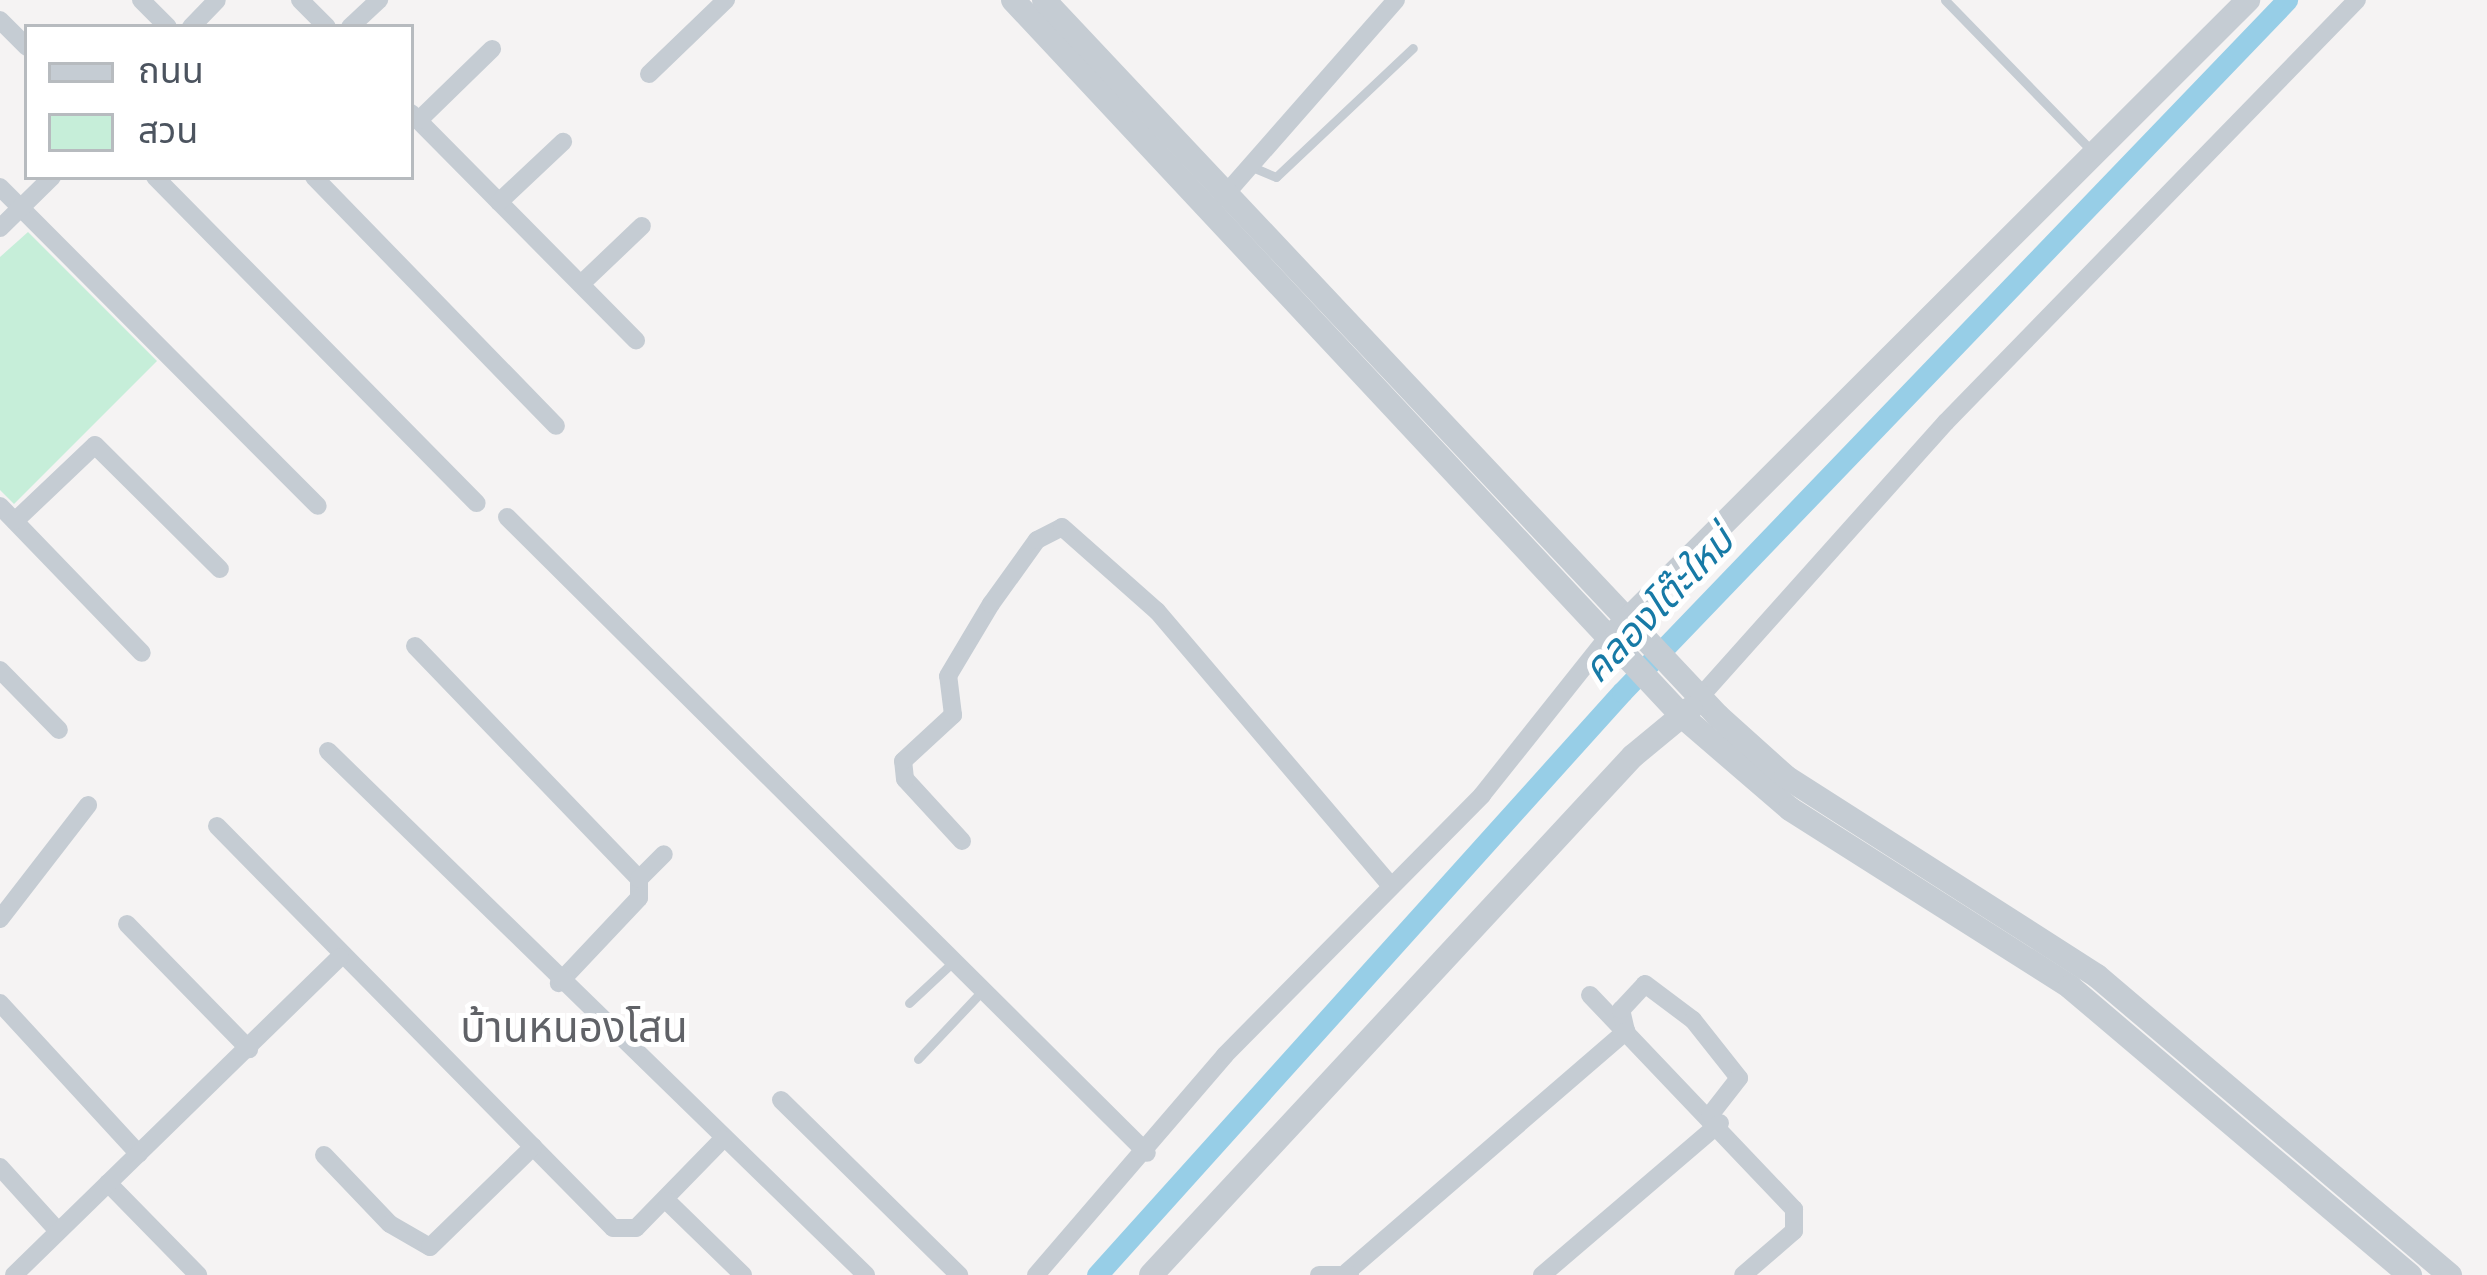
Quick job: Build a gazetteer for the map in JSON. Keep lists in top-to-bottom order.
{
  "districts": ["บ้านหนองโสน"],
  "water": ["คลองโต๊ะใหม่"],
  "legend": ["ถนน", "สวน"]
}
